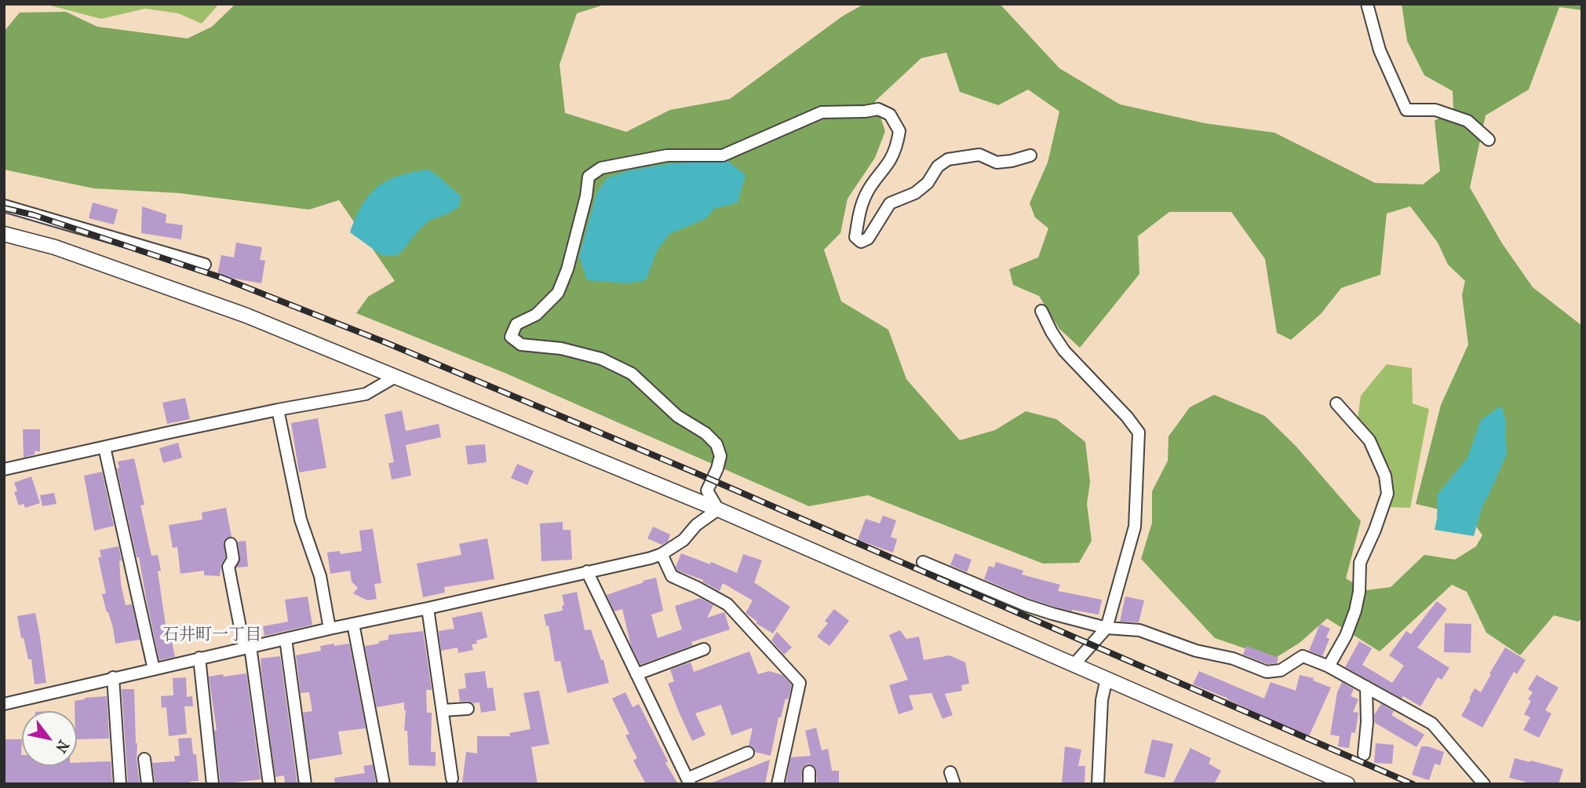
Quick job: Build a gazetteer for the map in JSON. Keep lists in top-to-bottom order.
{
  "districts": ["石井町一丁目"],
  "north": "bottom right"
}
